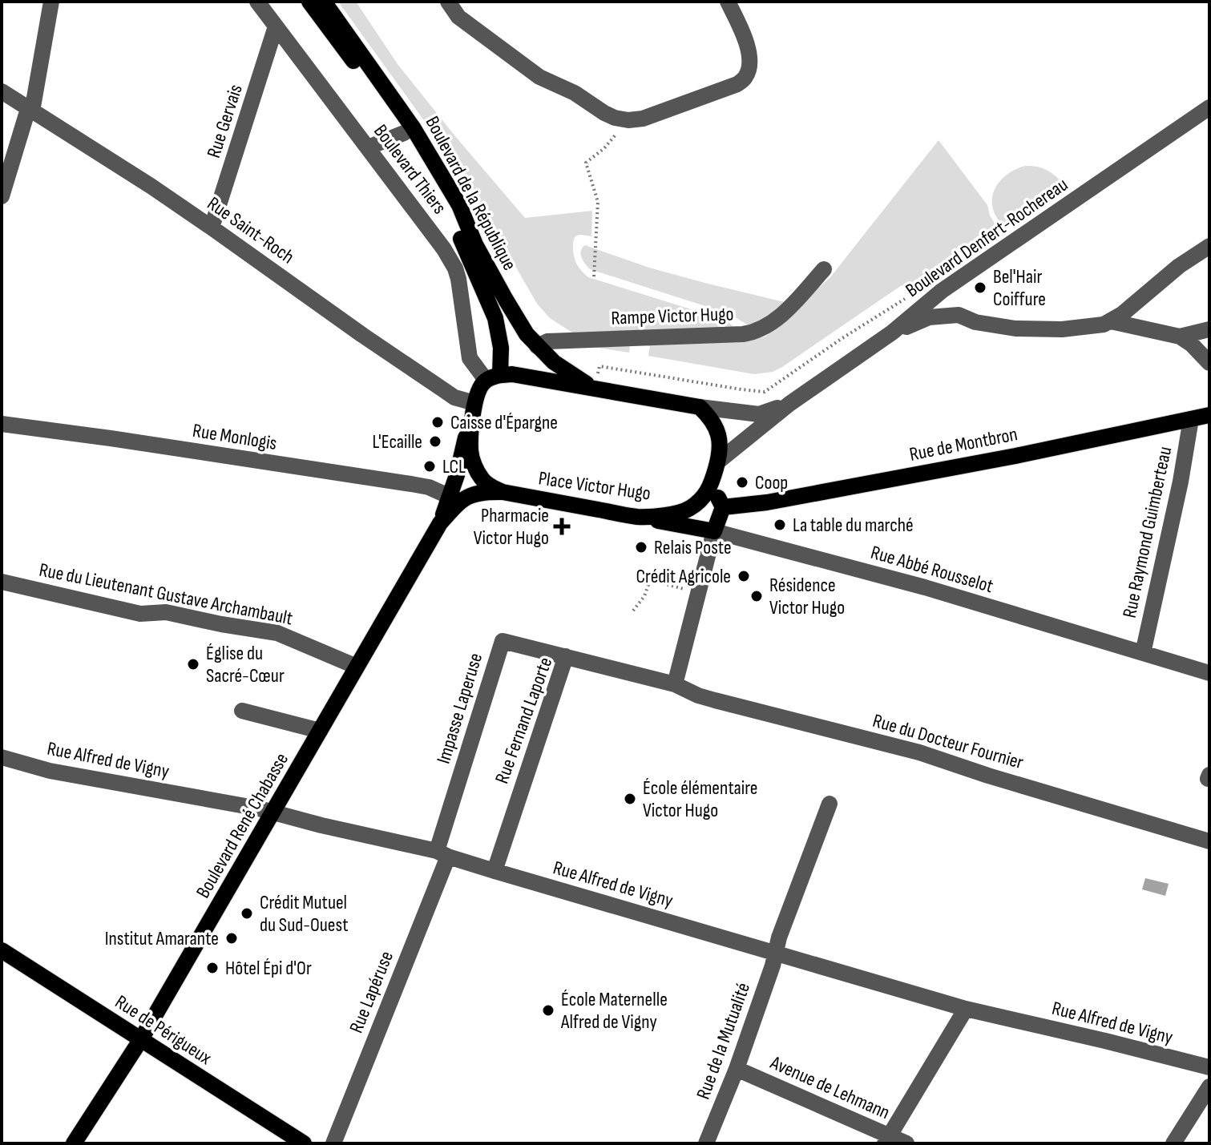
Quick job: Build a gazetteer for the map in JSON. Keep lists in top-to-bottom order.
{
  "streets": {
    "main road": [
      "Boulevard de la République",
      "Rue de Montbron",
      "Place Victor Hugo",
      "Rue Abbé Rousselot",
      "Boulevard René Chabasse",
      "Rue de Périgueux"
    ],
    "street": [
      "Rue Gervais",
      "Boulevard Thiers",
      "Rue Saint-Roch",
      "Boulevard Denfert-Rochereau",
      "Rampe Victor Hugo",
      "Rue Monlogis",
      "Rue Raymond Guimberteau",
      "Rue du Lieutenant Gustave Archambault",
      "Impasse Laperuse",
      "Rue Fernand Laporte",
      "Rue du Docteur Fournier",
      "Rue Alfred de Vigny",
      "Rue Lapéruse",
      "Rue de la Mutualité",
      "Avenue de Lehmann"
    ]
  },
  "crossings": [
    ["Rue Gervais", "Boulevard Thiers"],
    ["Rue Gervais", "Rue Saint-Roch"],
    ["Boulevard Thiers", "Boulevard de la République"],
    ["Boulevard Thiers", "Place Victor Hugo"],
    ["Boulevard de la République", "Rampe Victor Hugo"],
    ["Boulevard de la République", "Place Victor Hugo"],
    ["Rue Saint-Roch", "Place Victor Hugo"],
    ["Rue Saint-Roch", "Boulevard René Chabasse"],
    ["Boulevard Denfert-Rochereau", "Place Victor Hugo"],
    ["Rue Monlogis", "Boulevard René Chabasse"],
    ["Rue de Montbron", "Rue Raymond Guimberteau"],
    ["Place Victor Hugo", "Rue Abbé Rousselot"],
    ["Place Victor Hugo", "Boulevard René Chabasse"],
    ["Rue Raymond Guimberteau", "Rue Abbé Rousselot"],
    ["Rue du Lieutenant Gustave Archambault", "Boulevard René Chabasse"],
    ["Impasse Laperuse", "Rue Fernand Laporte"],
    ["Impasse Laperuse", "Rue Alfred de Vigny"],
    ["Impasse Laperuse", "Rue Lapéruse"],
    ["Rue Fernand Laporte", "Rue du Docteur Fournier"],
    ["Rue Fernand Laporte", "Rue Alfred de Vigny"],
    ["Rue Alfred de Vigny", "Boulevard René Chabasse"],
    ["Rue Alfred de Vigny", "Rue Lapéruse"],
    ["Rue Alfred de Vigny", "Rue de la Mutualité"],
    ["Boulevard René Chabasse", "Rue de Périgueux"],
    ["Rue de la Mutualité", "Avenue de Lehmann"]
  ],
  "places": {
    "other": [
      "Bel'Hair Coiffure",
      "Caisse d'Épargne",
      "L'Ecaille",
      "LCL",
      "Coop",
      "La table du marché",
      "Relais Poste",
      "Crédit Agricole",
      "Résidence Victor Hugo",
      "Église du Sacré-Cœur",
      "École élémentaire Victor Hugo",
      "Crédit Mutuel du Sud-Ouest",
      "Institut Amarante",
      "Hôtel Épi d'Or",
      "École Maternelle Alfred de Vigny"
    ],
    "health": ["Pharmacie Victor Hugo"]
  }
}
